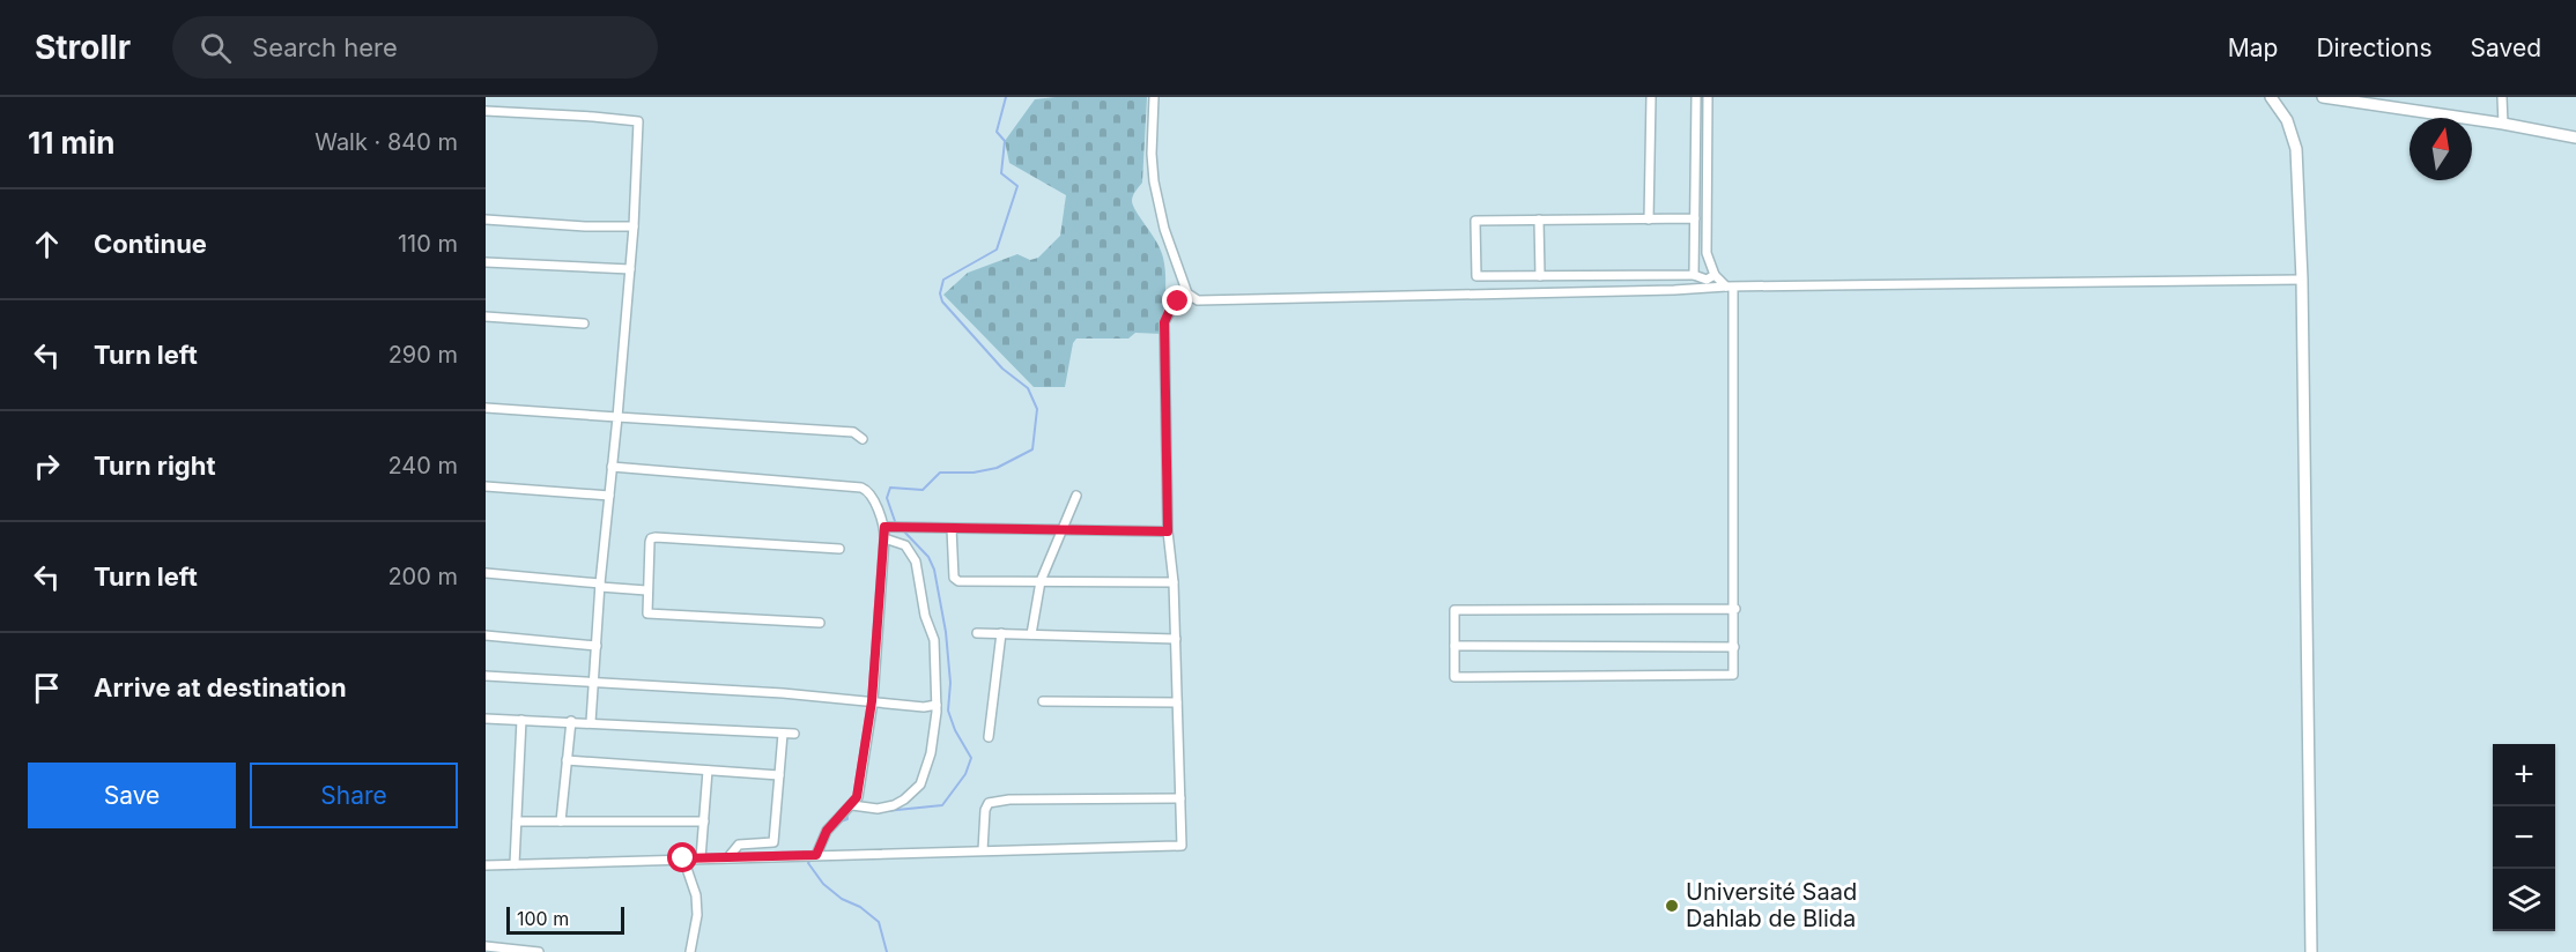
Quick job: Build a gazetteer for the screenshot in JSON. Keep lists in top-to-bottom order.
{
  "places": ["Université Saad Dahlab de Blida"],
  "scale_bar": "100 m",
  "north": "top",
  "page": {
    "header": "Strollr",
    "search": "Search here",
    "nav": ["Map", "Directions", "Saved"],
    "heading": ["11 min", "Walk · 840 m"],
    "list": [
      ["Continue", "110 m"],
      ["Turn left", "290 m"],
      ["Turn right", "240 m"],
      ["Turn left", "200 m"],
      "Arrive at destination"
    ],
    "buttons": ["Save", "Share"],
    "map_buttons": ["+", "−"],
    "scale": "100 m"
  }
}
